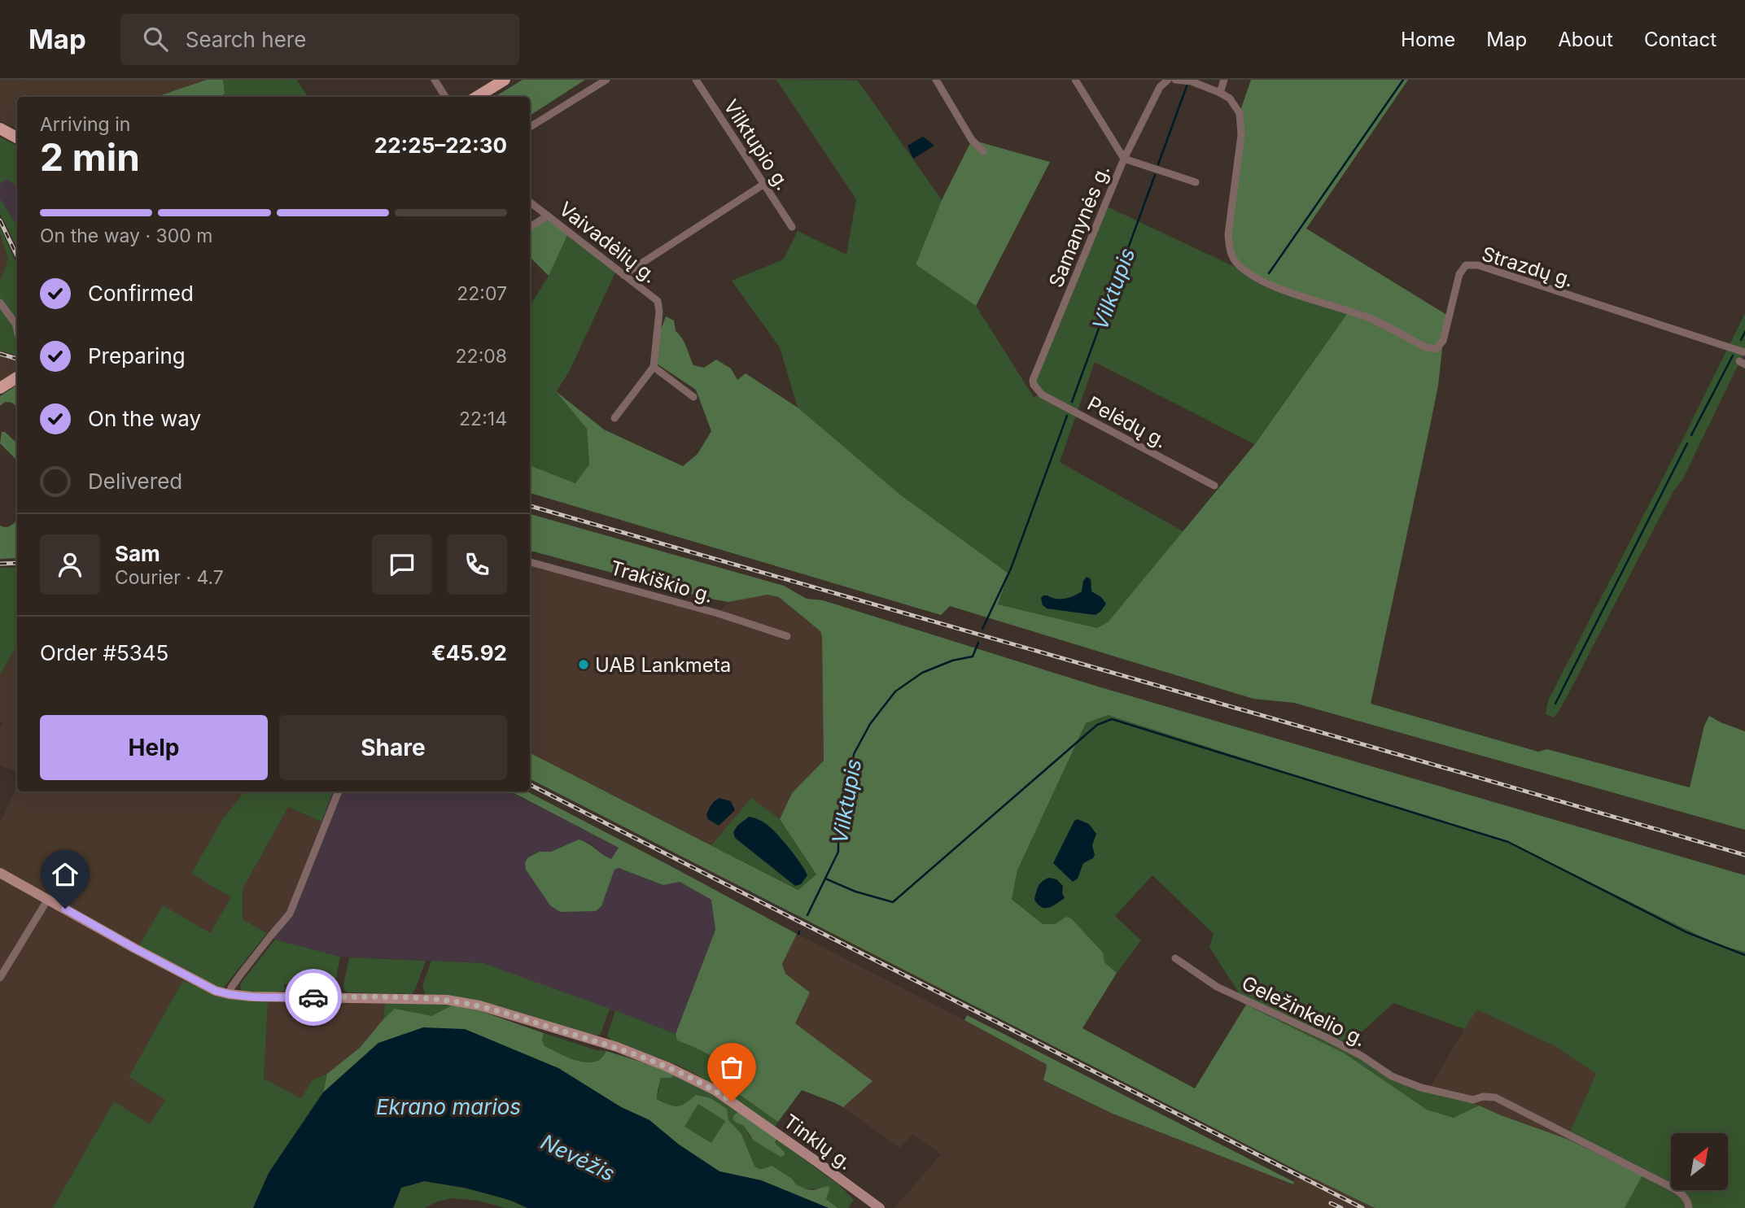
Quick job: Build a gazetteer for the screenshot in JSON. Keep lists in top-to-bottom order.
{
  "streets": {
    "main road": ["Tinklų g."],
    "street": [
      "Vilktupio g.",
      "Samanynės g.",
      "Vaivadėlių g.",
      "Strazdų g.",
      "Pelėdų g.",
      "Trakiškio g.",
      "Geležinkelio g."
    ]
  },
  "crossings": [
    ["Samanynės g.", "Pelėdų g."]
  ],
  "water": ["Vilktupis", "Ekrano marios", "Nevėžis"],
  "places": ["UAB Lankmeta"],
  "north": "top right",
  "page": {
    "header": "Map",
    "search": "Search here",
    "nav": [
      "Home",
      "Map",
      "About",
      "Contact"
    ],
    "heading": ["2 min", "Arriving in", "22:25–22:30"],
    "panel": [
      "Sam",
      "Courier · 4.7",
      "Order #5345",
      "€45.92"
    ],
    "bar": "On the way · 300 m",
    "list": [
      ["Confirmed", "22:07"],
      ["Preparing", "22:08"],
      ["On the way", "22:14"],
      "Delivered"
    ],
    "buttons": ["Help", "Share"]
  }
}
